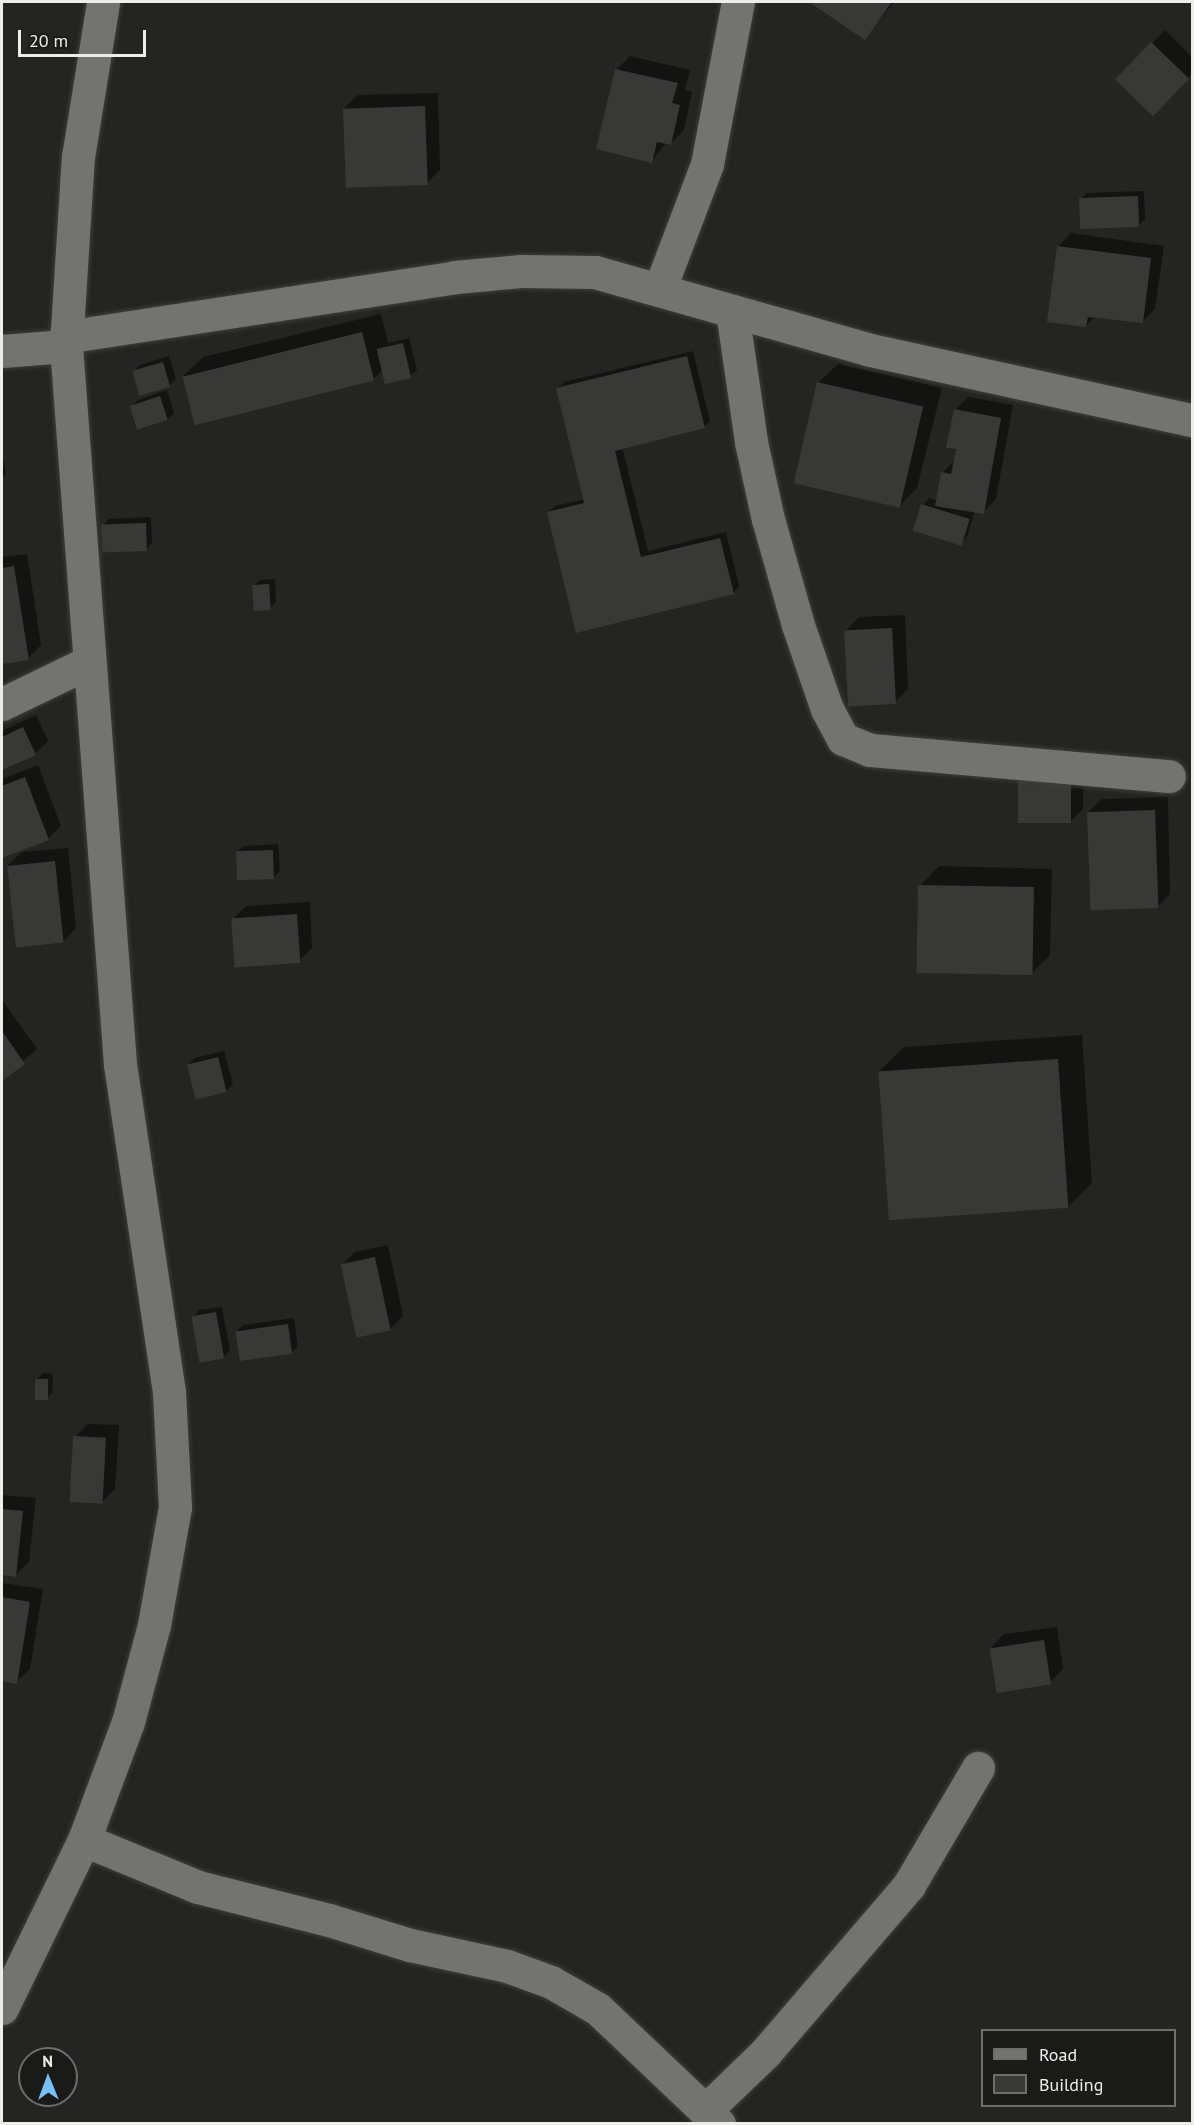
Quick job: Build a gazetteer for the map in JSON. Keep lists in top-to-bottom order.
{
  "legend": ["Road", "Building"],
  "scale_bar": "20 m",
  "north": "top"
}
